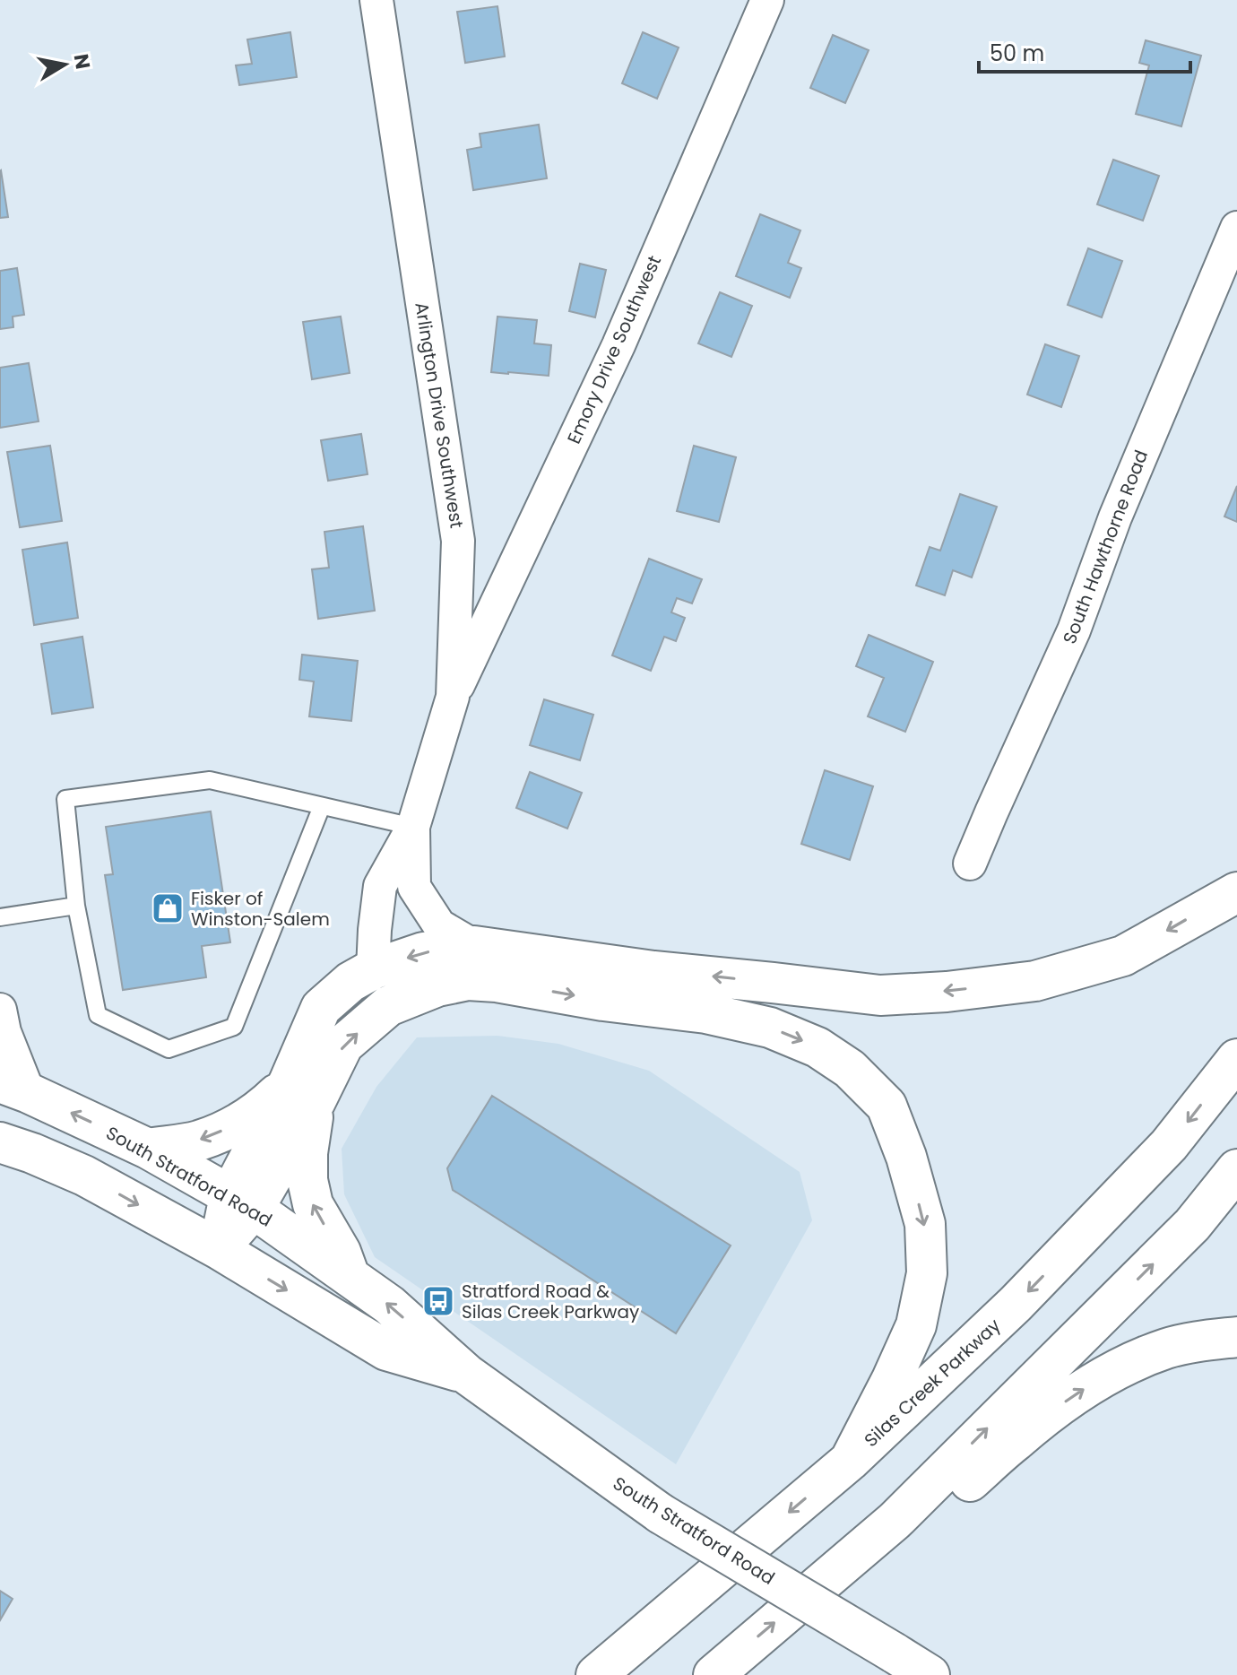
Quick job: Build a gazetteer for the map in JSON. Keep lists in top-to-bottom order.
{
  "streets": {
    "main road": ["South Stratford Road", "Silas Creek Parkway"],
    "street": ["Emory Drive Southwest", "Arlington Drive Southwest", "South Hawthorne Road"]
  },
  "crossings": [
    ["Emory Drive Southwest", "Arlington Drive Southwest"]
  ],
  "places": {
    "shop": ["Fisker of Winston-Salem"],
    "bus stop": ["Stratford Road & Silas Creek Parkway"]
  },
  "scale_bar": "50 m",
  "north": "right"
}
